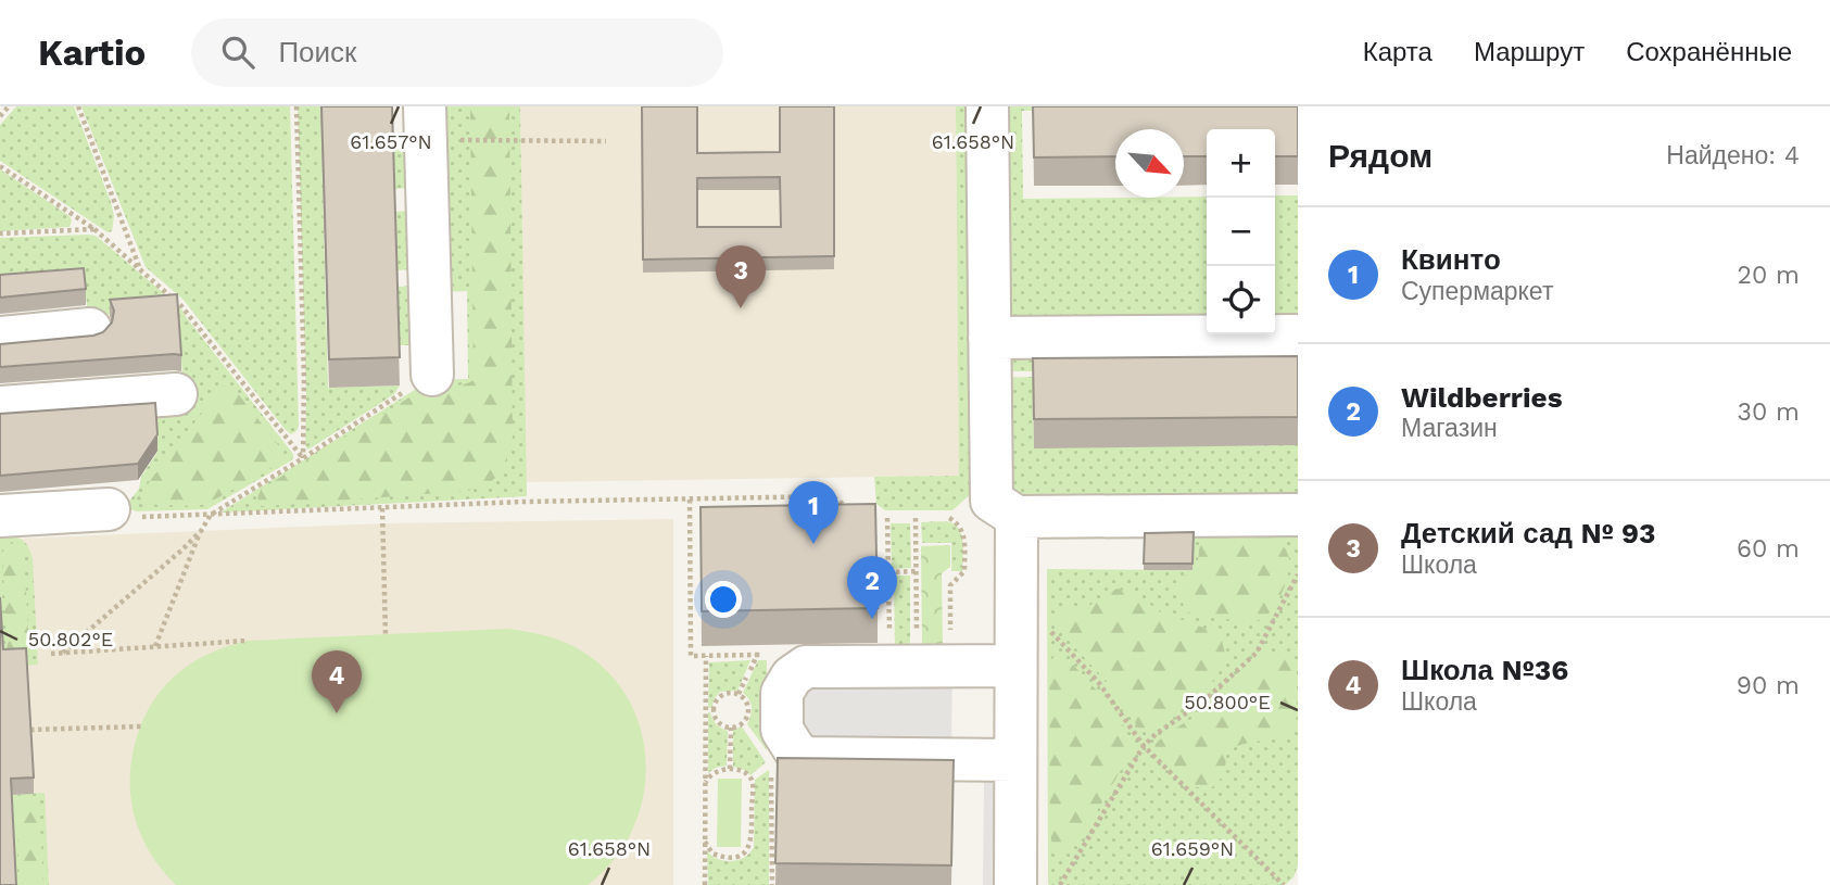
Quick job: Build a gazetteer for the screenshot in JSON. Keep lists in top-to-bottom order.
{
  "north": "bottom right",
  "page": {
    "header": "Kartio",
    "search": "Поиск",
    "nav": ["Карта", "Маршрут", "Сохранённые"],
    "heading": ["Рядом", "Найдено: 4"],
    "map_buttons": ["+", "−"],
    "list": [
      {
        "mark": "1",
        "name": "Квинто",
        "note": "Супермаркет",
        "value": "20 m"
      },
      {
        "mark": "2",
        "name": "Wildberries",
        "note": "Магазин",
        "value": "30 m"
      },
      {
        "mark": "3",
        "name": "Детский сад № 93",
        "note": "Школа",
        "value": "60 m"
      },
      {
        "mark": "4",
        "name": "Школа №36",
        "note": "Школа",
        "value": "90 m"
      }
    ],
    "pins": [
      "3",
      "1",
      "2",
      "4"
    ]
  },
  "coordinates": [
    "61.657°N",
    "61.658°N",
    "50.802°E",
    "50.800°E",
    "61.659°N"
  ]
}
